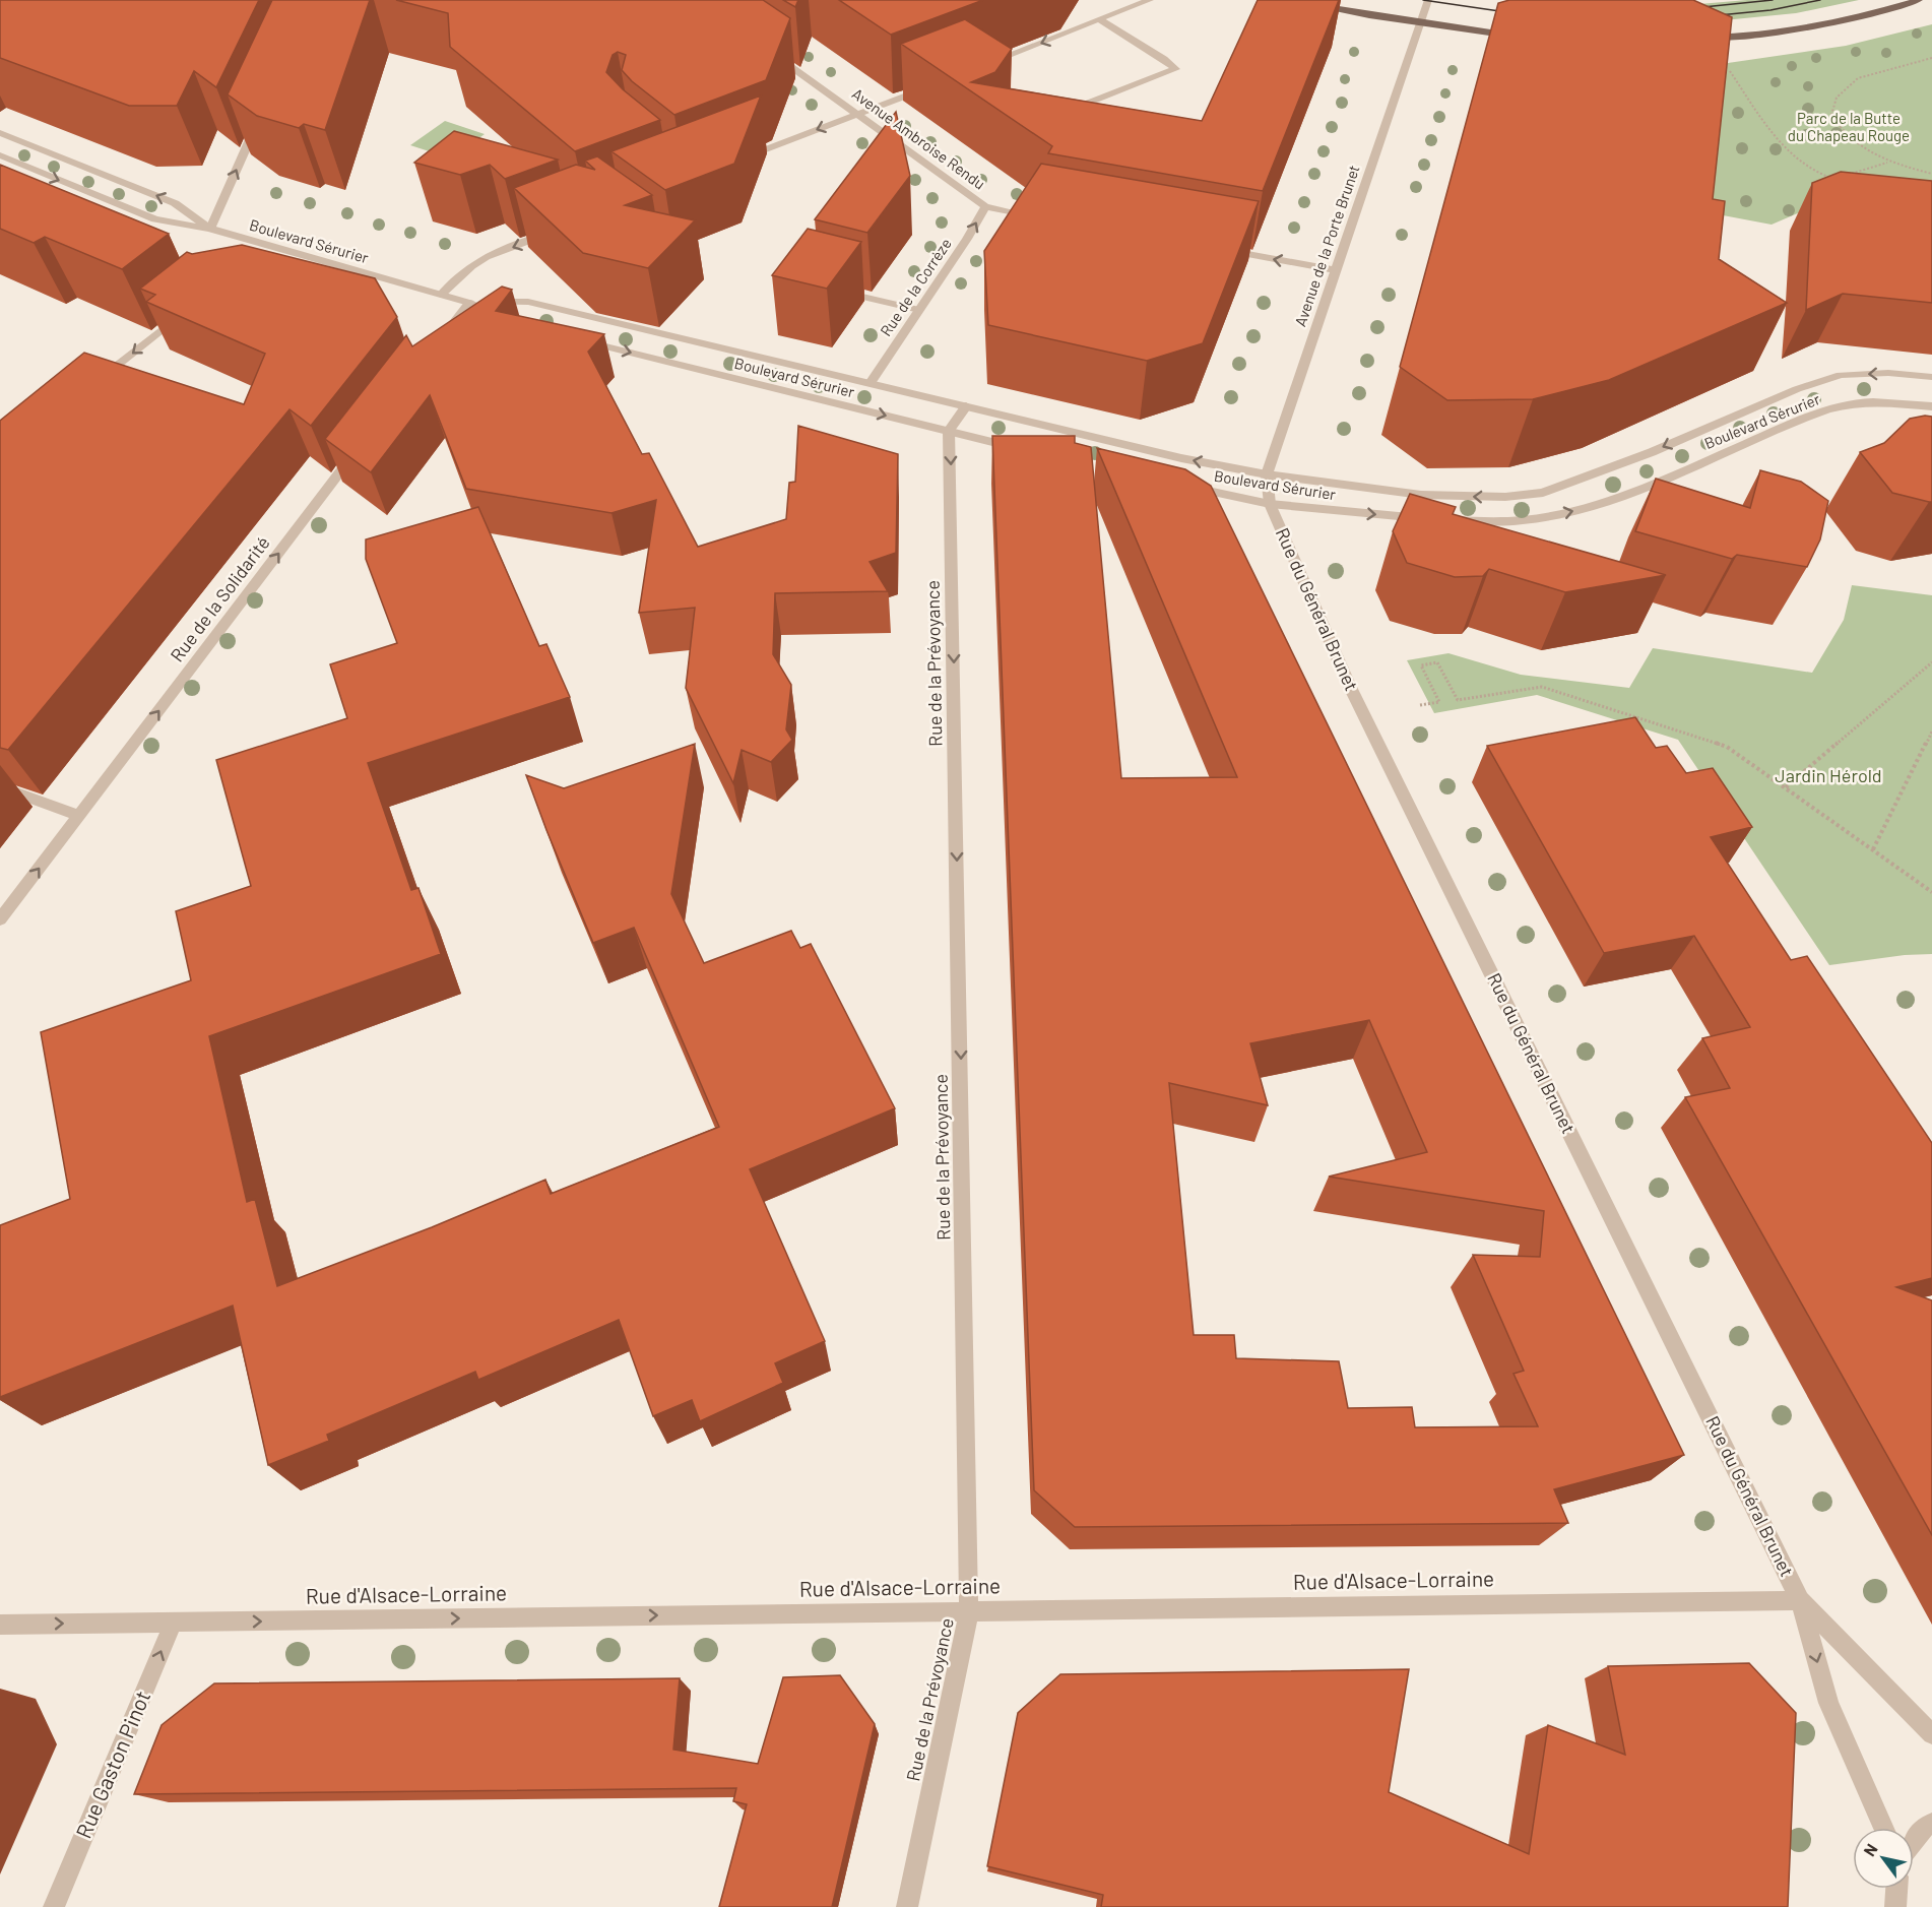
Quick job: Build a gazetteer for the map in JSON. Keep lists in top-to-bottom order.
{
  "streets": {
    "street": [
      "Avenue Ambroise Rendu",
      "Boulevard Sérurier",
      "Avenue de la Porte Brunet",
      "Rue de la Corrèze",
      "Rue de la Solidarité",
      "Rue du Général Brunet",
      "Rue de la Prévoyance",
      "Rue d'Alsace-Lorraine",
      "Rue Gaston Pinot"
    ]
  },
  "crossings": [
    ["Avenue Ambroise Rendu", "Rue de la Corrèze"],
    ["Boulevard Sérurier", "Avenue de la Porte Brunet"],
    ["Boulevard Sérurier", "Rue de la Corrèze"],
    ["Boulevard Sérurier", "Rue du Général Brunet"],
    ["Boulevard Sérurier", "Rue de la Prévoyance"],
    ["Avenue de la Porte Brunet", "Rue du Général Brunet"],
    ["Rue du Général Brunet", "Rue d'Alsace-Lorraine"],
    ["Rue de la Prévoyance", "Rue d'Alsace-Lorraine"],
    ["Rue d'Alsace-Lorraine", "Rue Gaston Pinot"]
  ],
  "one_way": [
    "Rue de la Corrèze",
    "Rue de la Solidarité",
    "Rue de la Prévoyance",
    "Rue d'Alsace-Lorraine",
    "Rue Gaston Pinot"
  ],
  "parks": ["Parc de la Butte du Chapeau Rouge", "Jardin Hérold"],
  "north": "top left"
}
